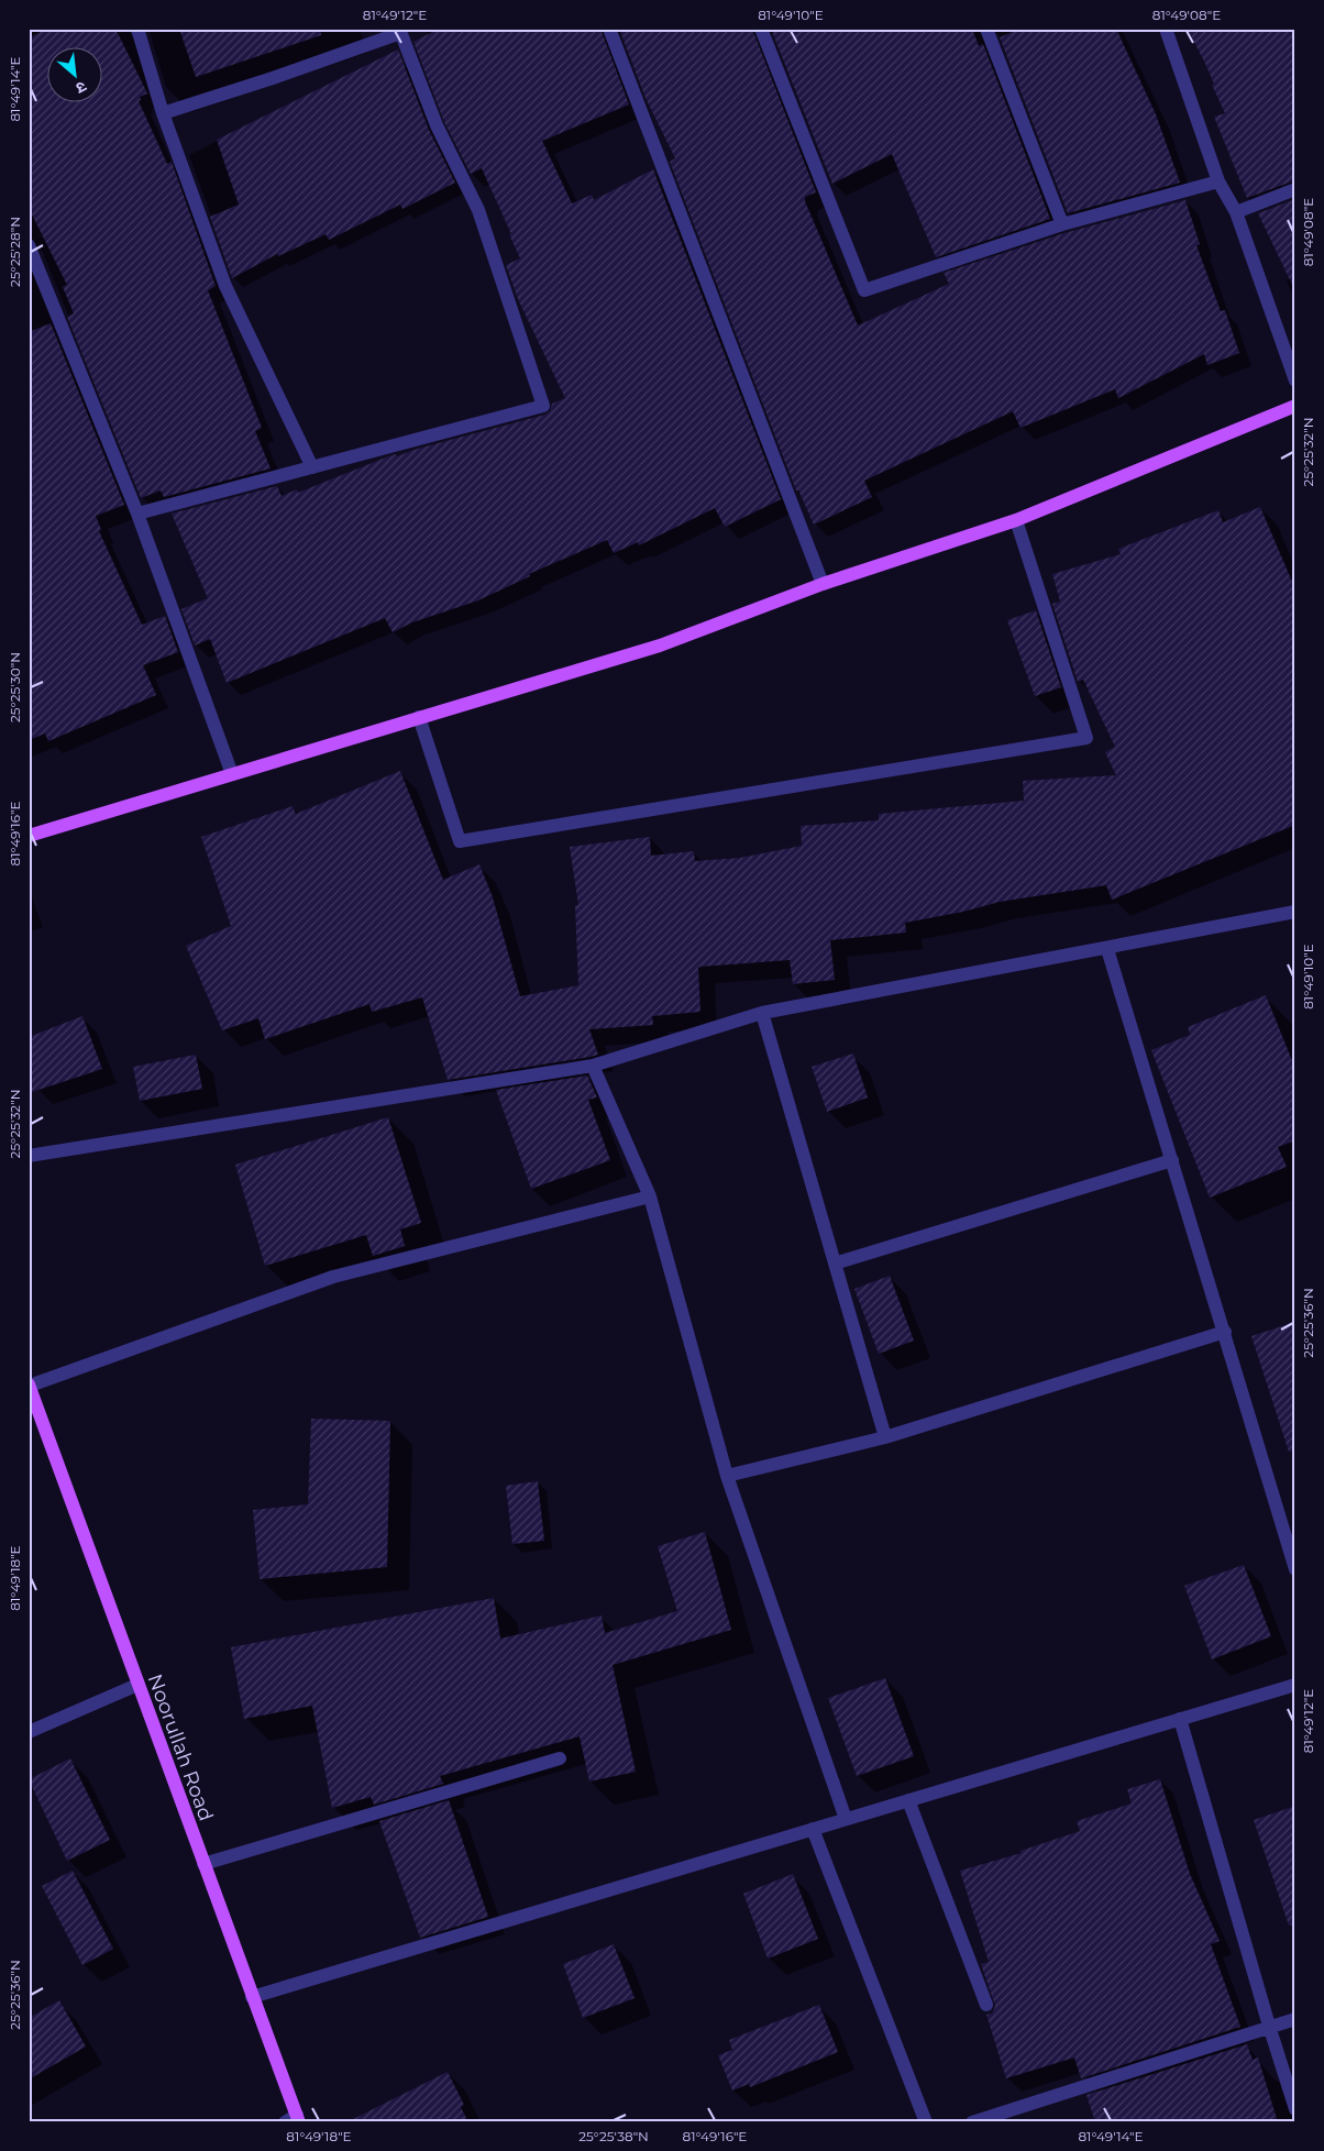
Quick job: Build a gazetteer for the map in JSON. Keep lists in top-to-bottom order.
{
  "streets": {
    "main road": ["Noorullah Road"]
  },
  "north": "bottom right",
  "coordinates": [
    "81°49'12\"E",
    "81°49'10\"E",
    "81°49'08\"E",
    "81°49'14\"E",
    "25°25'28\"N",
    "25°25'32\"N",
    "25°25'30\"N",
    "81°49'16\"E",
    "25°25'36\"N",
    "81°49'18\"E",
    "25°25'38\"N"
  ]
}
